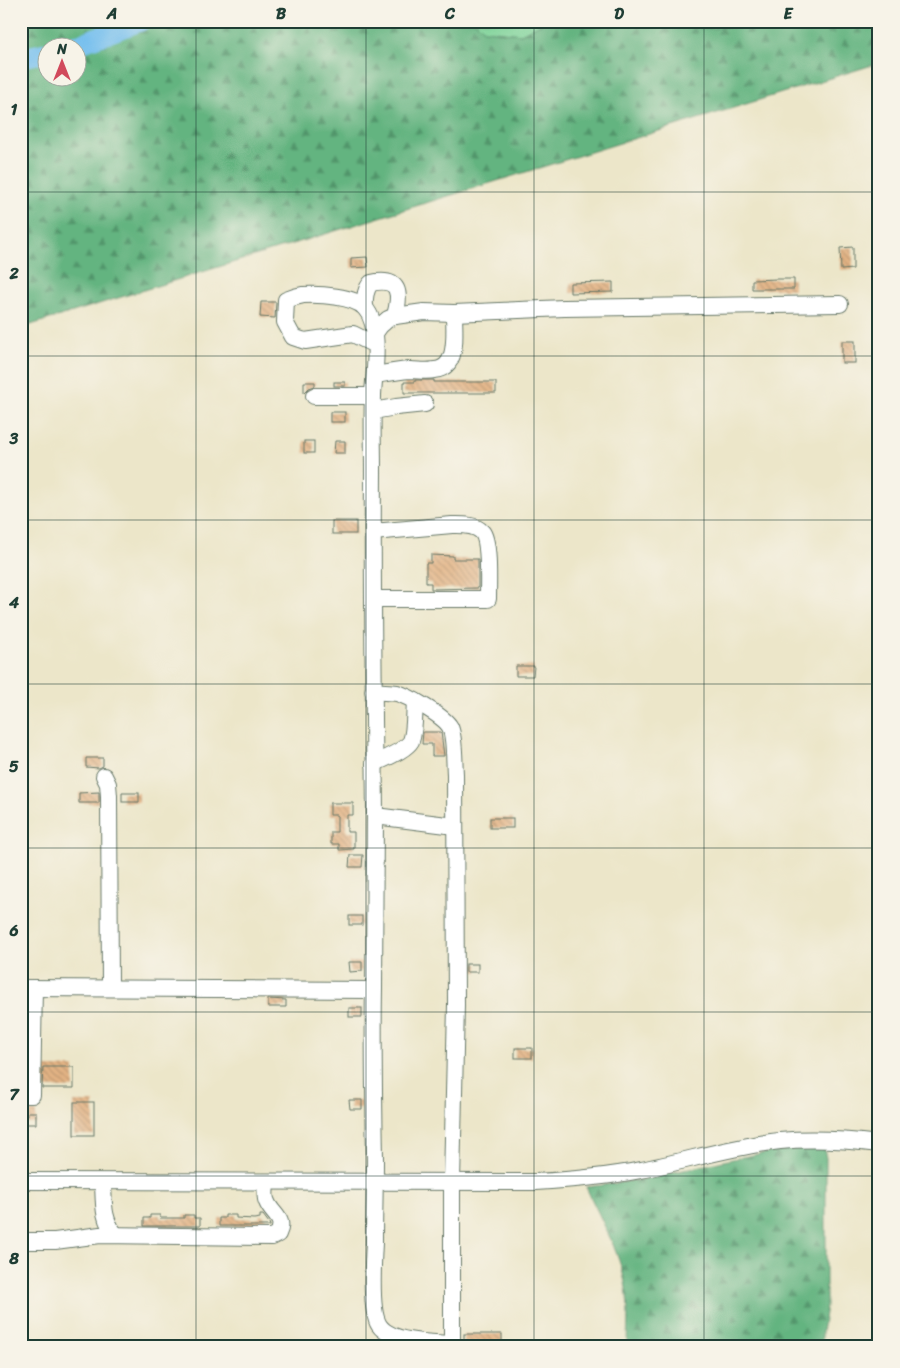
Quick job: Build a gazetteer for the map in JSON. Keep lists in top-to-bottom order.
{
  "north": "top",
  "grid": {
    "columns": [
      "A",
      "B",
      "C",
      "D",
      "E"
    ],
    "rows": [
      "1",
      "2",
      "3",
      "4",
      "5",
      "6",
      "7",
      "8"
    ]
  }
}
